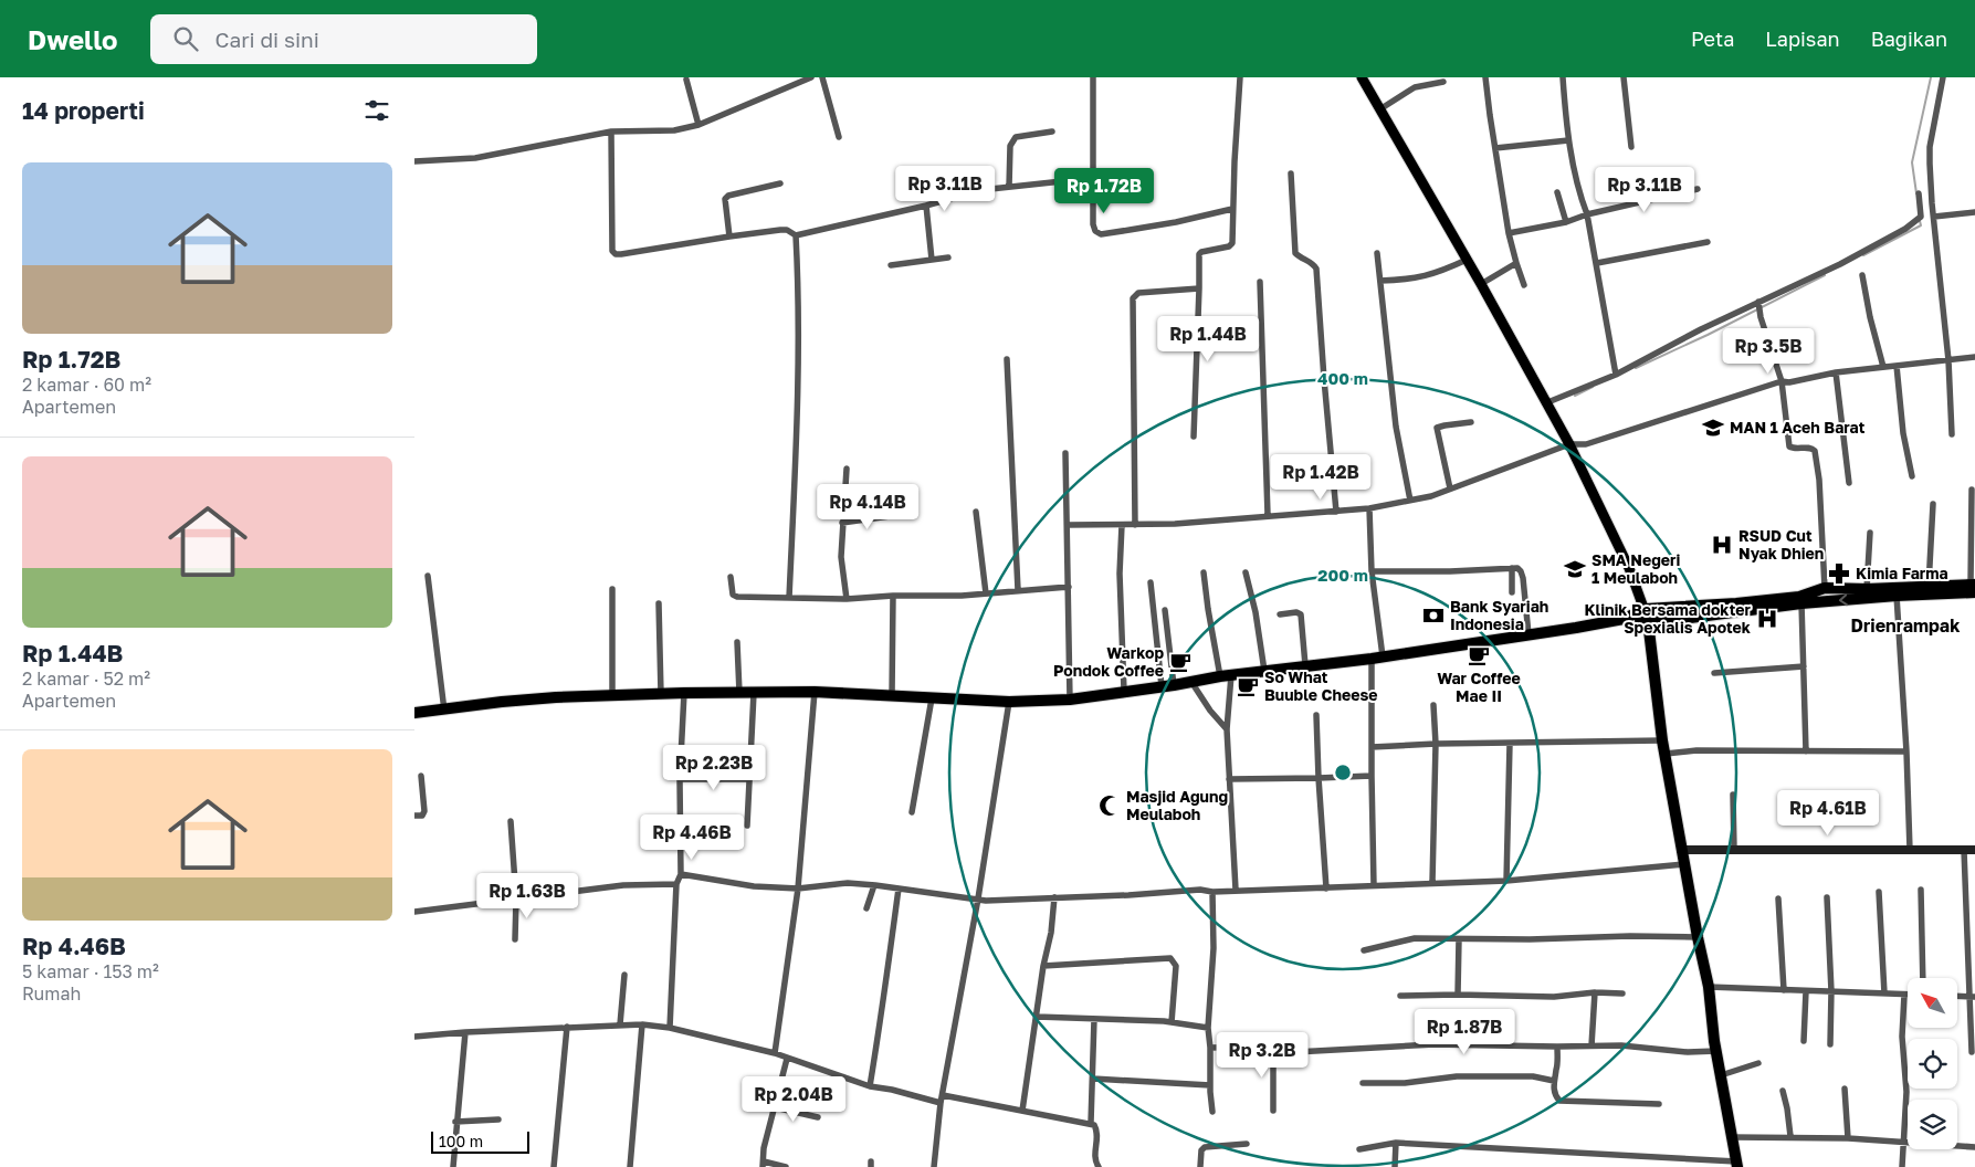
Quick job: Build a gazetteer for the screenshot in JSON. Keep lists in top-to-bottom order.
{
  "districts": ["Drienrampak"],
  "places": {
    "school or university": ["MAN 1 Aceh Barat", "SMA Negeri 1 Meulaboh"],
    "hospital": ["RSUD Cut Nyak Dhien", "Klinik Bersama dokter Spexialis Apotek"],
    "pharmacy": ["Kimia Farma"],
    "bank": ["Bank Syariah Indonesia"],
    "cafe": ["War Coffee Mae II", "Warkop Pondok Coffee", "So What Buuble Cheese"],
    "mosque": ["Masjid Agung Meulaboh"]
  },
  "scale_bar": "100 m",
  "north": "top left",
  "page": {
    "header": "Dwello",
    "search": "Cari di sini",
    "nav": ["Peta", "Lapisan", "Bagikan"],
    "heading": "14 properti",
    "list": [
      {
        "name": "Rp 1.72B",
        "note": "2 kamar · 60 m² · Apartemen"
      },
      {
        "name": "Rp 1.44B",
        "note": "2 kamar · 52 m² · Apartemen"
      },
      {
        "name": "Rp 4.46B",
        "note": "5 kamar · 153 m² · Rumah"
      }
    ],
    "price": [
      "Rp 3.11B",
      "Rp 3.11B",
      "Rp 1.72B",
      "Rp 1.44B",
      "Rp 3.5B",
      "Rp 1.42B",
      "Rp 4.14B",
      "Rp 2.23B",
      "Rp 4.61B",
      "Rp 4.46B",
      "Rp 1.63B",
      "Rp 1.87B",
      "Rp 3.2B",
      "Rp 2.04B"
    ],
    "scale": "100 m"
  },
  "rings": ["400 m", "200 m"]
}
